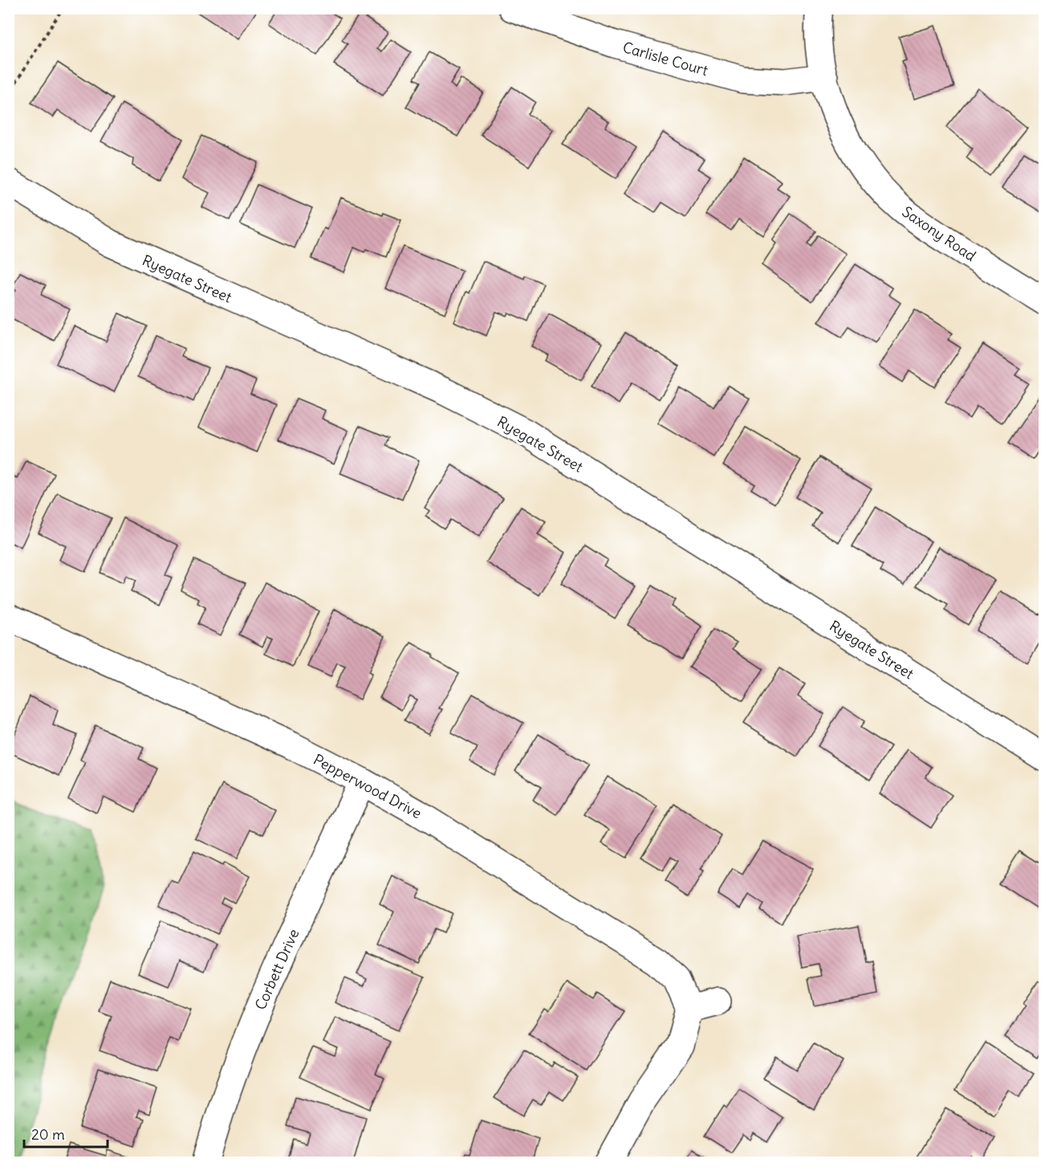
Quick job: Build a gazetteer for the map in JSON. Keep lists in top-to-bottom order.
{
  "streets": {
    "street": [
      "Carlisle Court",
      "Saxony Road",
      "Ryegate Street",
      "Pepperwood Drive",
      "Corbett Drive"
    ]
  },
  "crossings": [
    ["Carlisle Court", "Saxony Road"],
    ["Pepperwood Drive", "Corbett Drive"]
  ],
  "scale_bar": "20 m"
}
